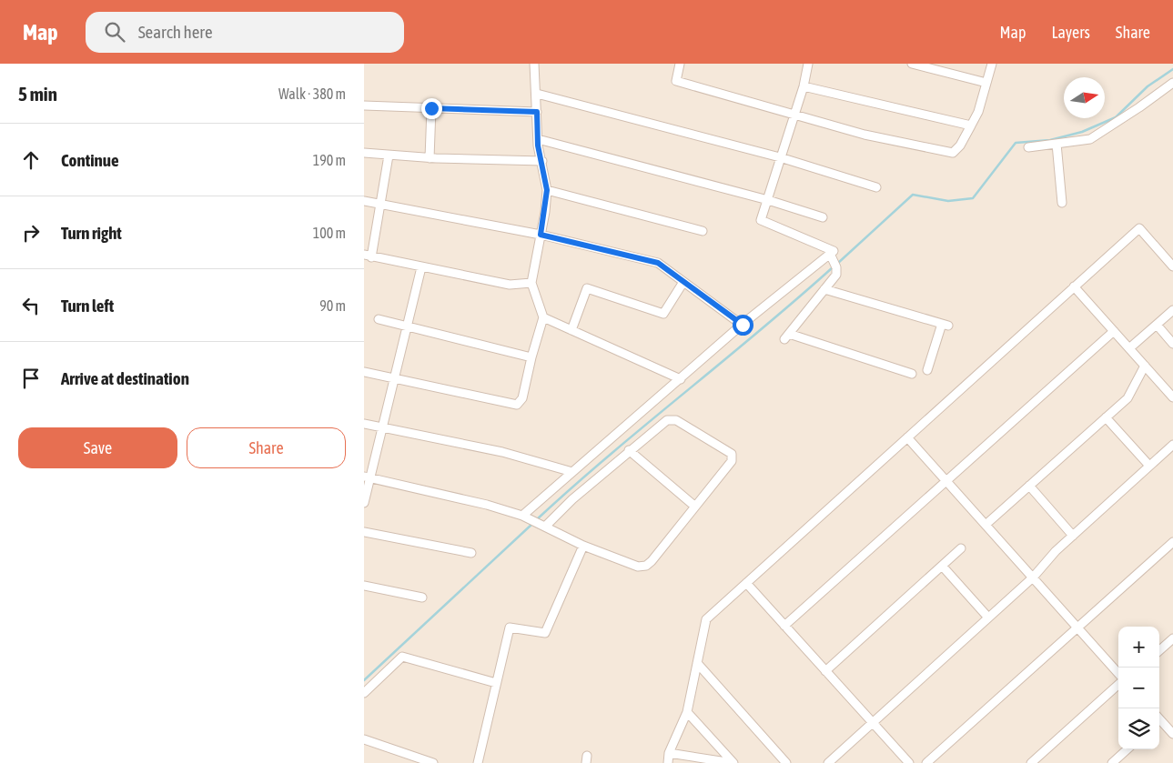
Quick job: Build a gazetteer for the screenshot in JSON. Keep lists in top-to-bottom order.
{
  "north": "right",
  "page": {
    "header": "Map",
    "search": "Search here",
    "nav": ["Map", "Layers", "Share"],
    "heading": ["5 min", "Walk · 380 m"],
    "list": [
      ["Continue", "190 m"],
      ["Turn right", "100 m"],
      ["Turn left", "90 m"],
      "Arrive at destination"
    ],
    "buttons": ["Save", "Share"],
    "map_buttons": ["+", "−"]
  }
}
